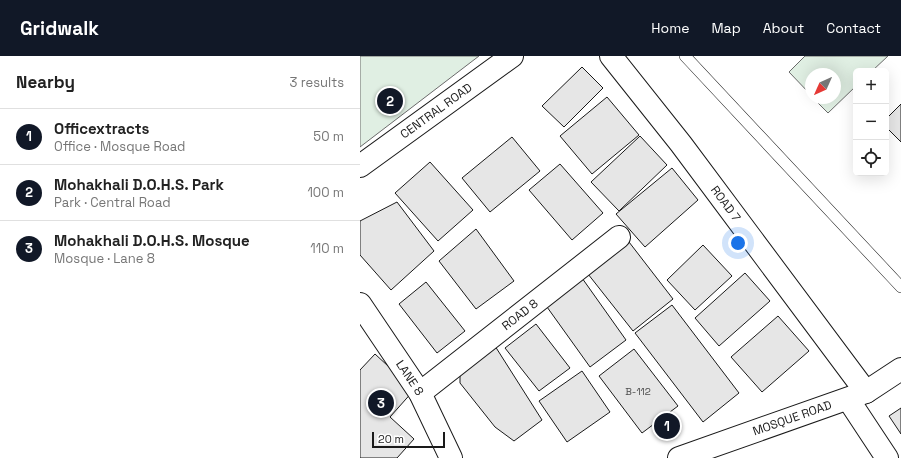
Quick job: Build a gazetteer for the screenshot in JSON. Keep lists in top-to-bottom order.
{
  "streets": {
    "street": [
      "CENTRAL ROAD",
      "ROAD 7",
      "ROAD 8",
      "LANE 8",
      "MOSQUE ROAD"
    ]
  },
  "crossings": [
    ["ROAD 7", "MOSQUE ROAD"],
    ["ROAD 8", "LANE 8"]
  ],
  "house_numbers": ["B-112"],
  "scale_bar": "20 m",
  "north": "bottom left",
  "page": {
    "header": "Gridwalk",
    "nav": [
      "Home",
      "Map",
      "About",
      "Contact"
    ],
    "heading": ["Nearby", "3 results"],
    "map_buttons": ["+", "−"],
    "pins": ["2", "3", "1"],
    "list": [
      {
        "mark": "1",
        "name": "Officextracts",
        "note": "Office · Mosque Road",
        "value": "50 m"
      },
      {
        "mark": "2",
        "name": "Mohakhali D.O.H.S. Park",
        "note": "Park · Central Road",
        "value": "100 m"
      },
      {
        "mark": "3",
        "name": "Mohakhali D.O.H.S. Mosque",
        "note": "Mosque · Lane 8",
        "value": "110 m"
      }
    ],
    "scale": "20 m"
  }
}
